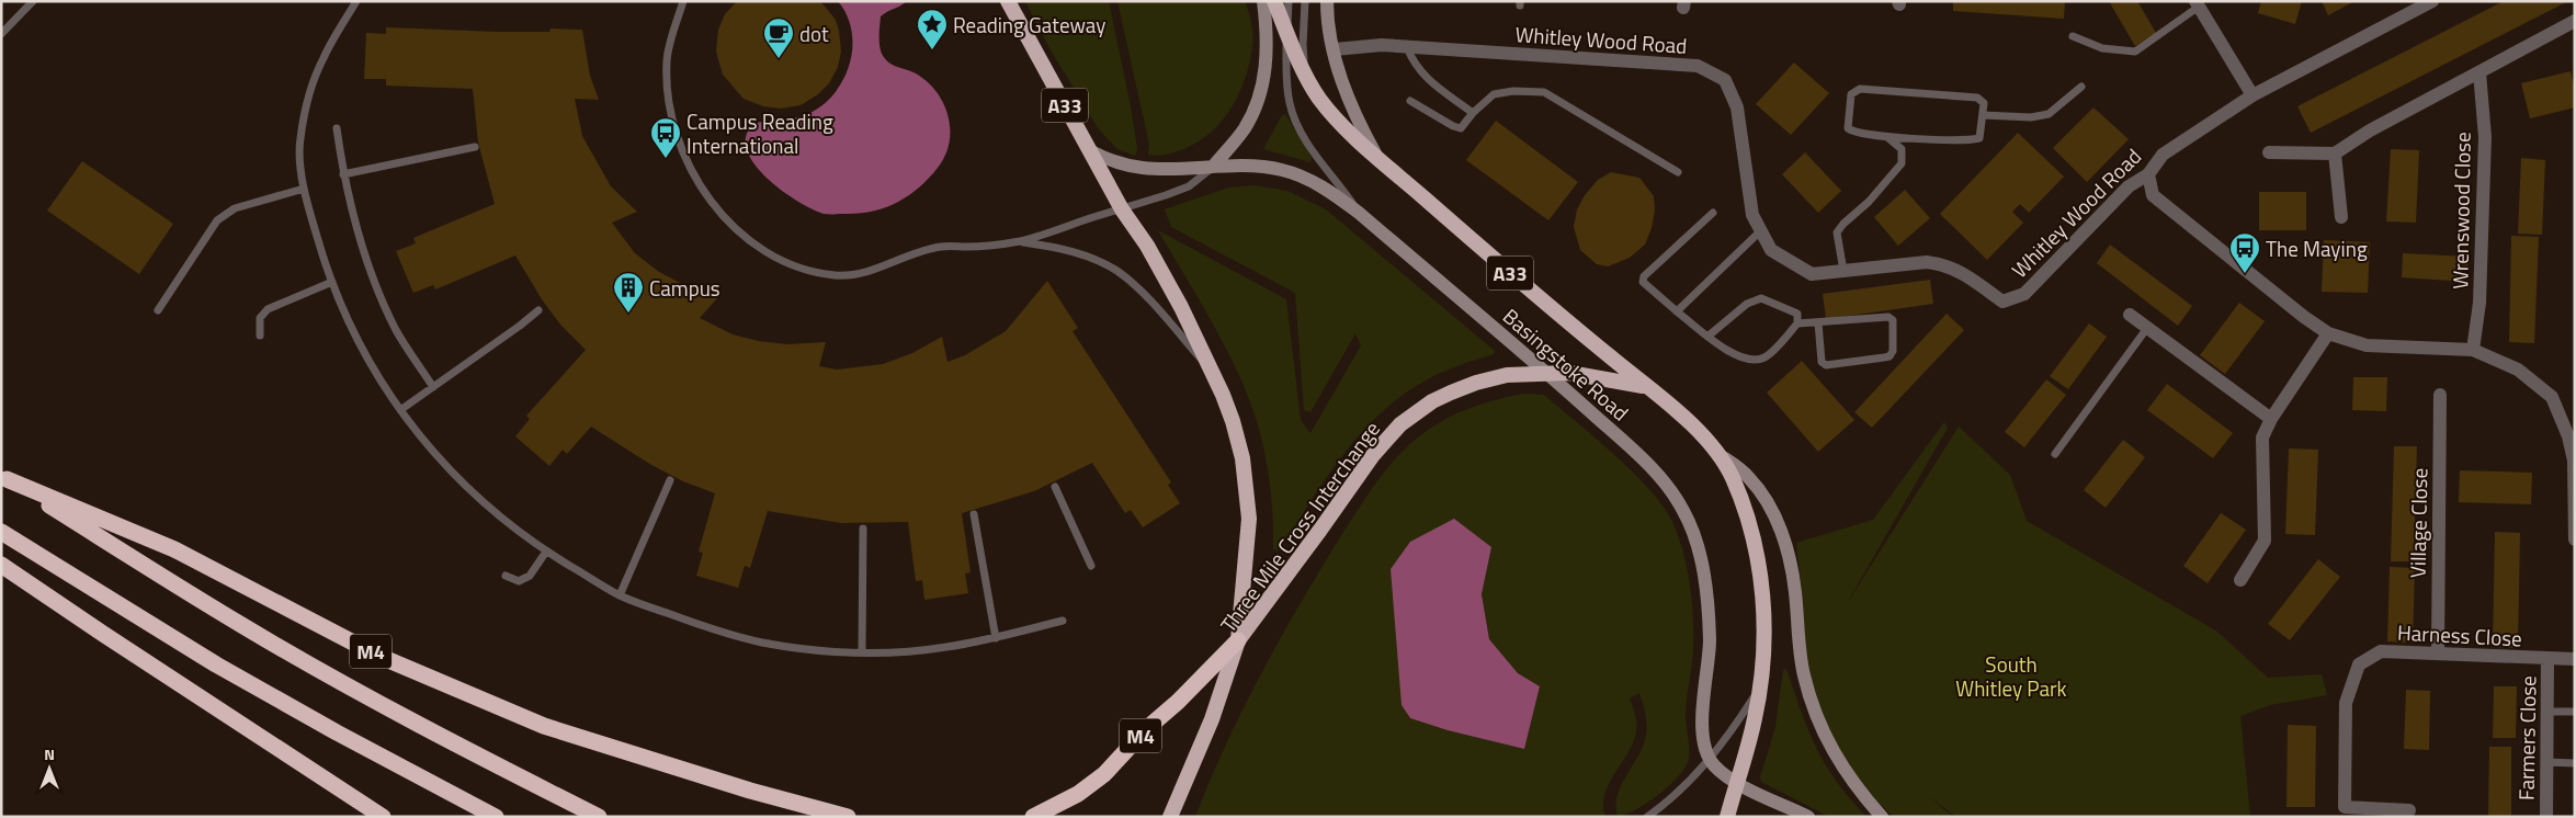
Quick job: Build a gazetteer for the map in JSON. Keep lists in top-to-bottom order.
{
  "streets": {
    "highway": [
      "A33",
      "Basingstoke Road",
      "Three Mile Cross Interchange",
      "M4"
    ],
    "street": [
      "Whitley Wood Road",
      "Wrenswood Close",
      "Village Close",
      "Harness Close",
      "Farmers Close"
    ]
  },
  "crossings": [
    ["Whitley Wood Road", "Basingstoke Road"],
    ["A33", "Basingstoke Road"],
    ["A33", "Three Mile Cross Interchange"],
    ["A33", "M4"],
    ["Basingstoke Road", "Three Mile Cross Interchange"],
    ["Village Close", "Harness Close"],
    ["Three Mile Cross Interchange", "M4"],
    ["Harness Close", "Farmers Close"]
  ],
  "parks": ["South Whitley Park"],
  "places": {
    "place": ["Reading Gateway"],
    "cafe": ["dot"],
    "bus stop": ["Campus Reading International", "The Maying"],
    "building": ["Campus"]
  },
  "north": "top"
}
